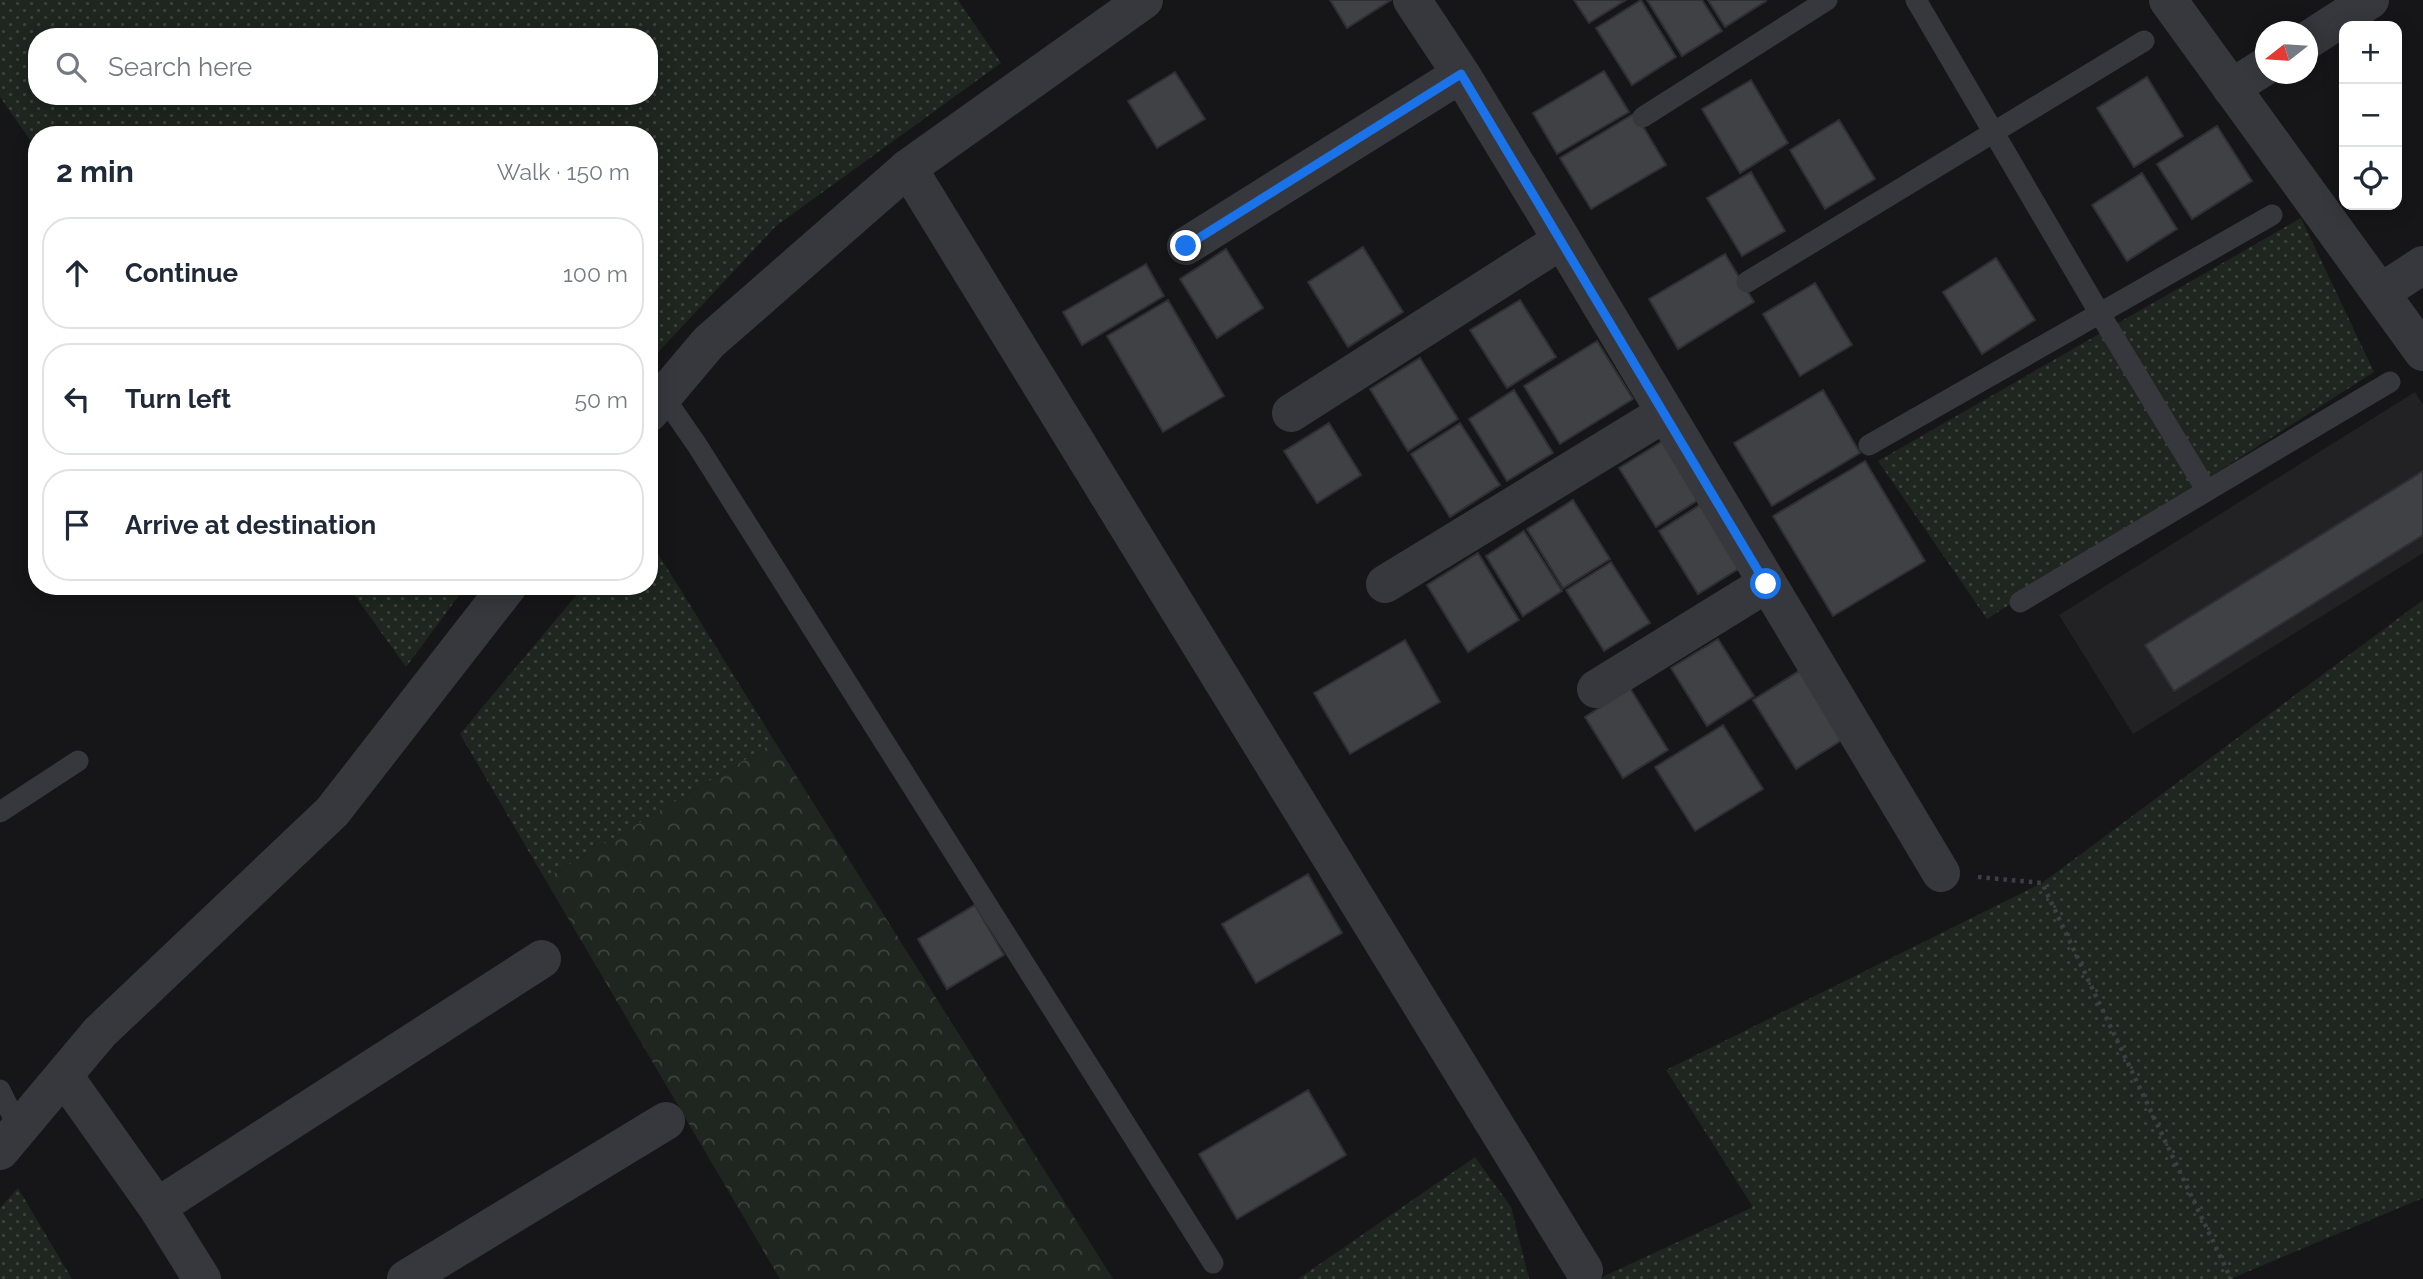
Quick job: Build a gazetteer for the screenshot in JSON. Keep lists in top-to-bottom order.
{
  "north": "left",
  "page": {
    "map_buttons": ["+", "−"],
    "search": "Search here",
    "heading": ["2 min", "Walk · 150 m"],
    "list": [
      ["Continue", "100 m"],
      ["Turn left", "50 m"],
      "Arrive at destination"
    ]
  }
}
